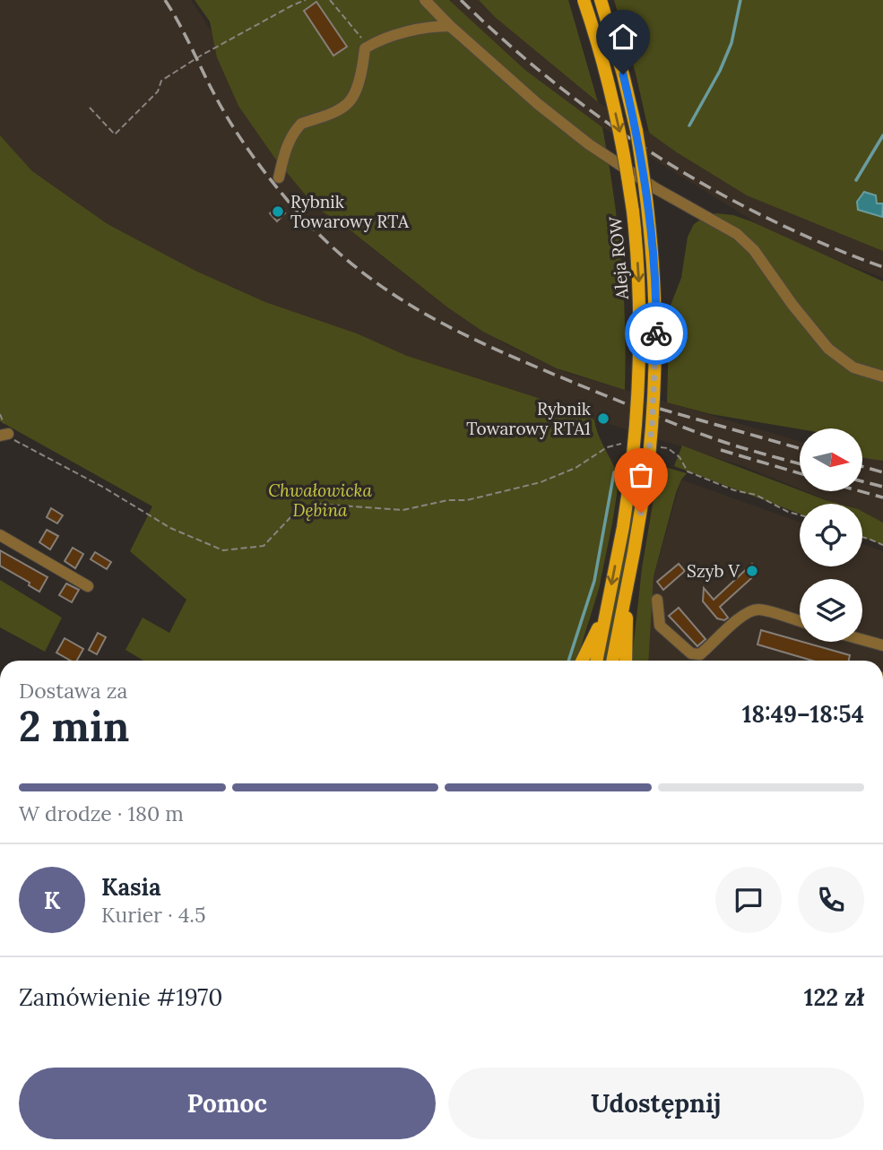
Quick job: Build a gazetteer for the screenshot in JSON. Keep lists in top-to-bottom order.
{
  "streets": {
    "main road": ["Aleja ROW"]
  },
  "parks": ["Chwałowicka Dębina"],
  "places": ["Rybnik Towarowy RTA", "Rybnik Towarowy RTA1", "Szyb V"],
  "north": "right",
  "page": {
    "heading": ["2 min", "Dostawa za", "18:49–18:54"],
    "panel": [
      "Kasia",
      "Kurier · 4.5",
      "Zamówienie #1970",
      "122 zł"
    ],
    "bar": "W drodze · 180 m",
    "round": "K",
    "buttons": ["Pomoc", "Udostępnij"]
  }
}
